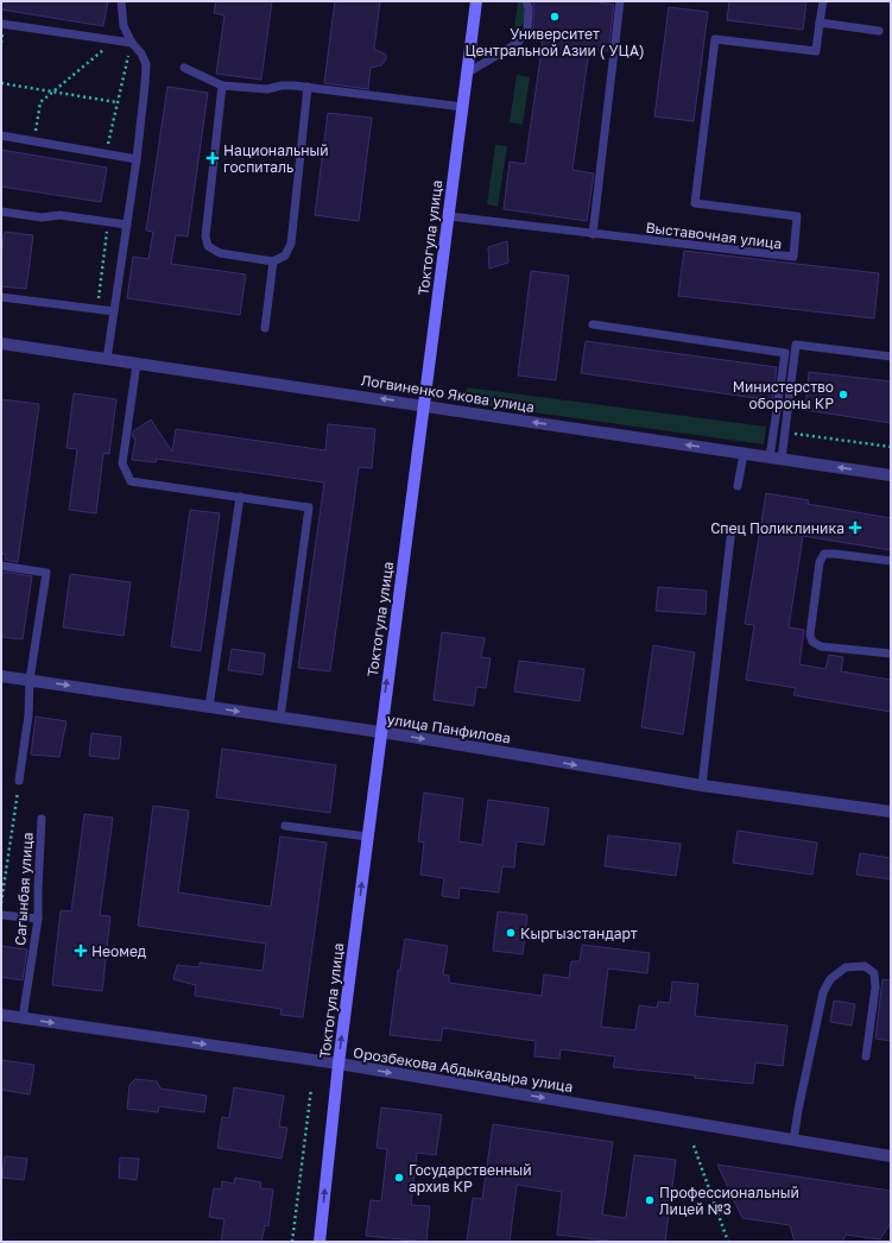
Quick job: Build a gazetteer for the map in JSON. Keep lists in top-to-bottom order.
{
  "streets": {
    "main road": ["Токтогула улица"],
    "street": ["Логвиненко Якова улица", "улица Панфилова", "Орозбекова Абдыкадыра улица"],
    "lane": ["Выставочная улица", "Сагынбая улица"]
  },
  "crossings": [
    ["Выставочная улица", "Токтогула улица"],
    ["Токтогула улица", "Логвиненко Якова улица"],
    ["Токтогула улица", "улица Панфилова"],
    ["Токтогула улица", "Орозбекова Абдыкадыра улица"],
    ["Сагынбая улица", "Орозбекова Абдыкадыра улица"]
  ],
  "one_way": [
    "Токтогула улица",
    "Логвиненко Якова улица",
    "улица Панфилова",
    "Орозбекова Абдыкадыра улица"
  ],
  "places": {
    "other": [
      "Университет Центральной Азии ( УЦА)",
      "Министерство обороны КР",
      "Кыргызстандарт",
      "Государственный архив КР",
      "Профессиональный Лицей №3"
    ],
    "health": ["Национальный госпиталь", "Спец Поликлиника", "Неомед"]
  }
}
